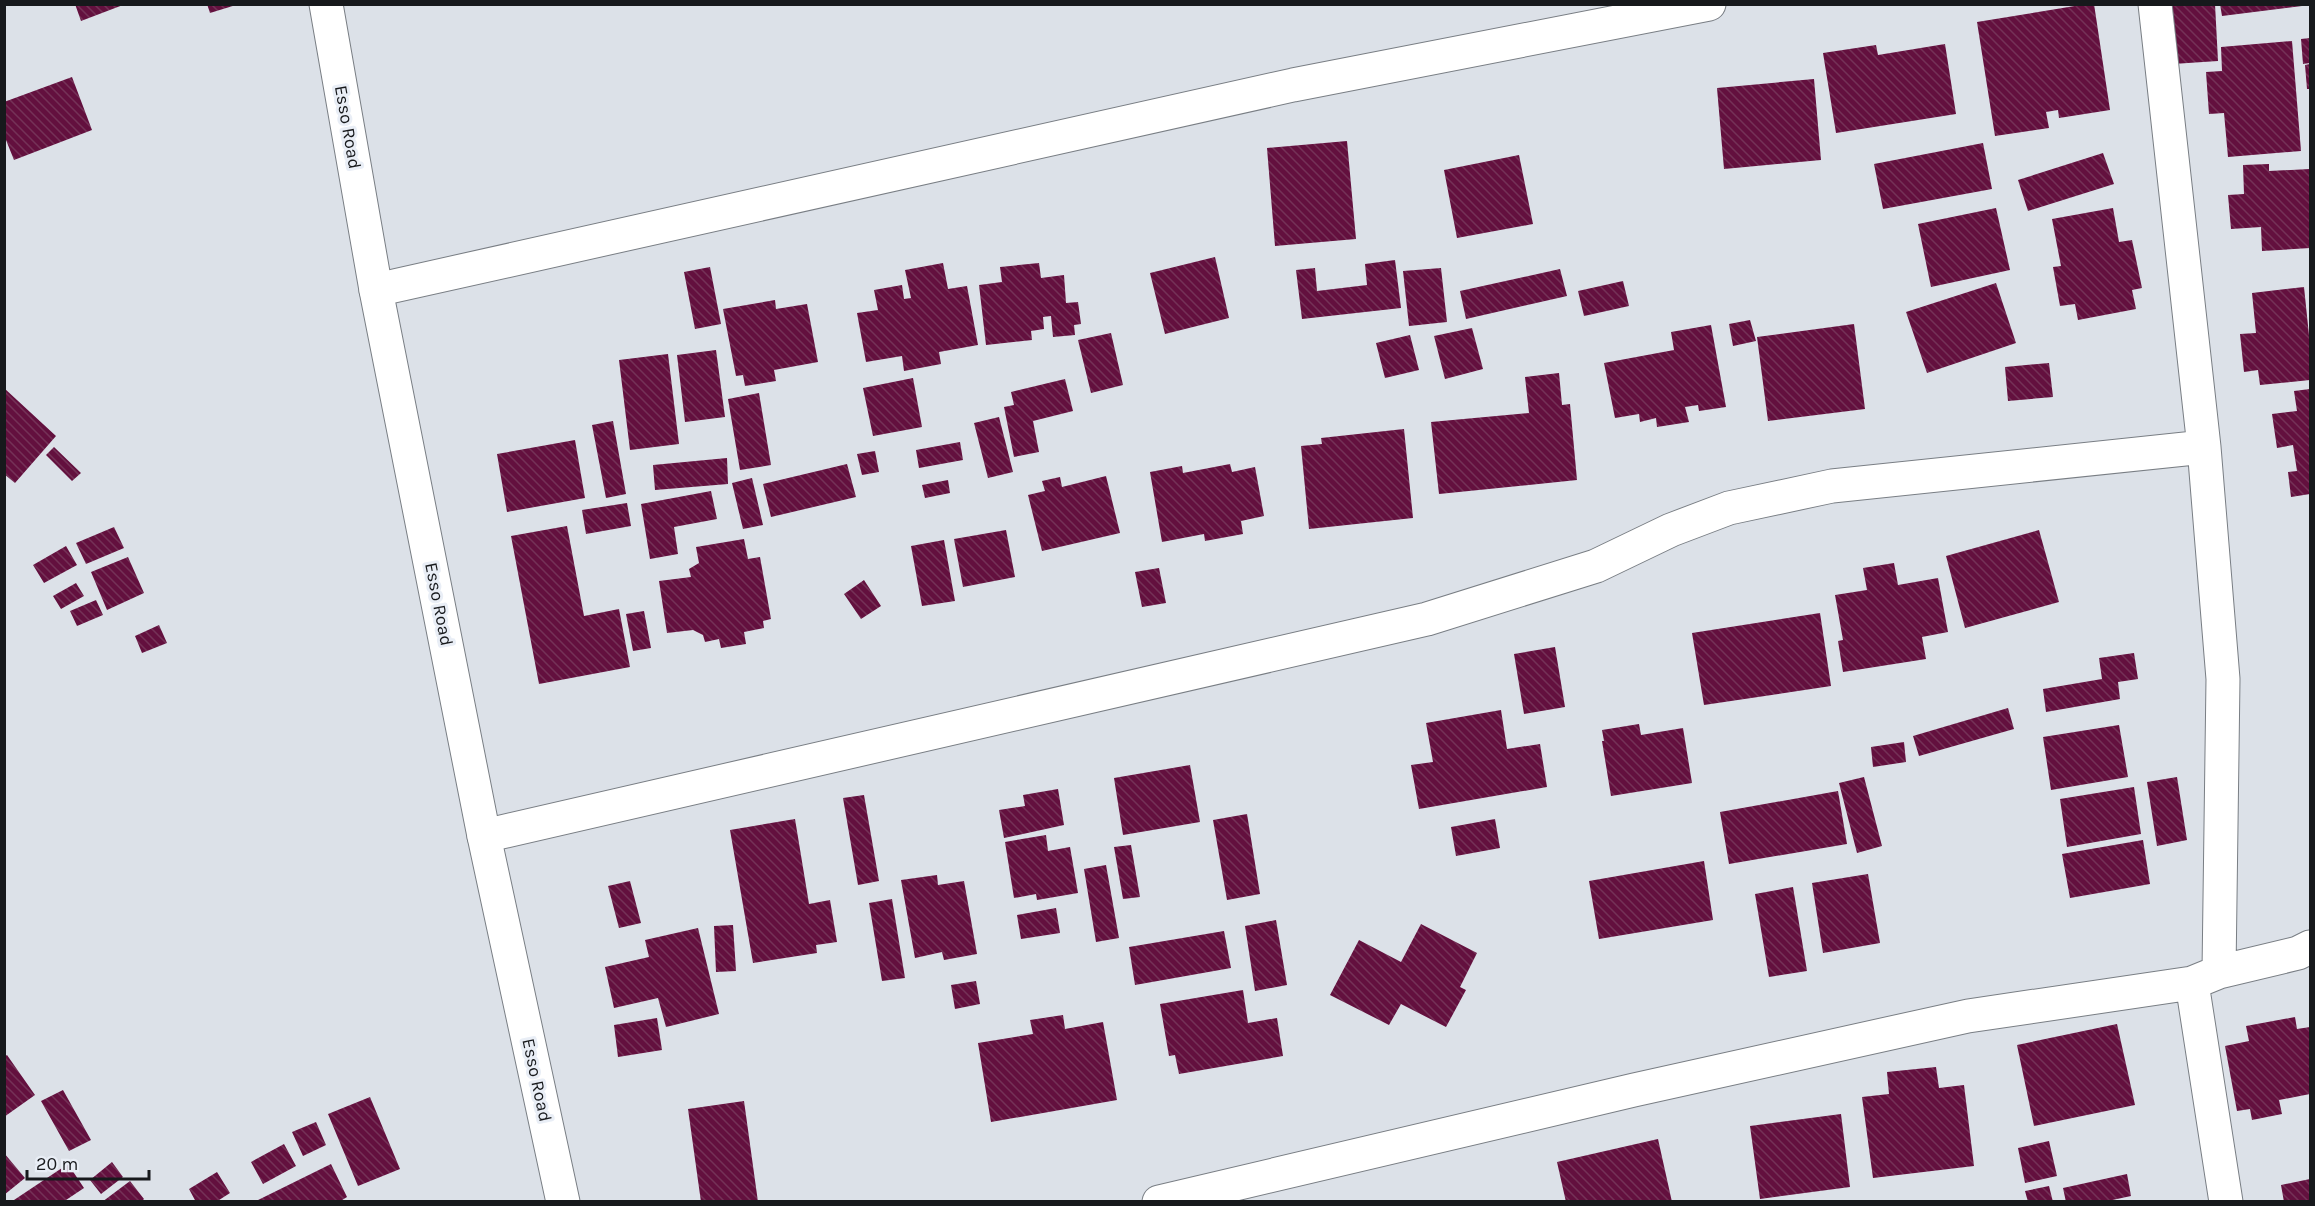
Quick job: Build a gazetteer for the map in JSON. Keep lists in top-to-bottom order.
{
  "streets": {
    "street": ["Esso Road"]
  },
  "scale_bar": "20 m"
}
